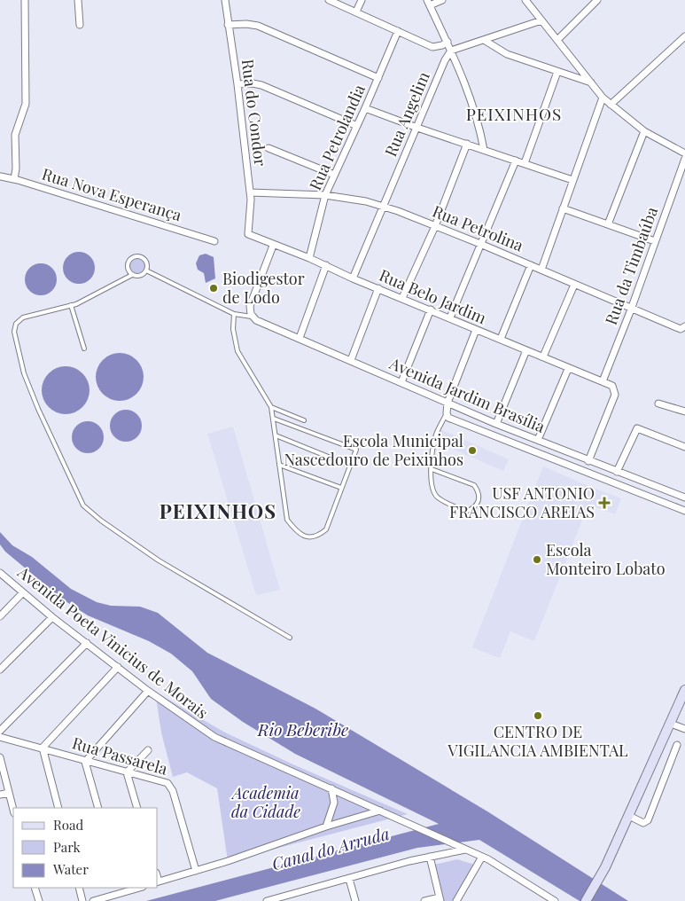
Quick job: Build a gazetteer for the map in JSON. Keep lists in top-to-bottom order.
{
  "streets": {
    "street": [
      "Rua do Condor",
      "Rua Angelim",
      "Rua Petrolandia",
      "Rua Nova Esperança",
      "Rua Petrolina",
      "Rua da Timbaúba",
      "Rua Belo Jardim",
      "Avenida Jardim Brasília",
      "Avenida Poeta Vinicius de Morais",
      "Rua Passarela"
    ]
  },
  "crossings": [
    ["Rua do Condor", "Rua Petrolina"],
    ["Rua do Condor", "Rua Belo Jardim"],
    ["Rua Angelim", "Rua Petrolina"],
    ["Rua Angelim", "Rua Belo Jardim"],
    ["Rua Petrolandia", "Rua Petrolina"],
    ["Rua Petrolandia", "Rua Belo Jardim"],
    ["Rua Petrolina", "Rua da Timbaúba"],
    ["Rua da Timbaúba", "Rua Belo Jardim"],
    ["Rua Belo Jardim", "Avenida Jardim Brasília"]
  ],
  "districts": ["PEIXINHOS", "PEIXINHOS"],
  "water": ["Rio Beberibe", "Canal do Arruda"],
  "parks": ["Academia da Cidade"],
  "places": {
    "other": [
      "Biodigestor de Lodo",
      "Escola Municipal Nascedouro de Peixinhos",
      "Escola Monteiro Lobato",
      "CENTRO DE VIGILANCIA AMBIENTAL"
    ],
    "health": ["USF ANTONIO FRANCISCO AREIAS"]
  },
  "legend": ["Road", "Park", "Water"]
}
